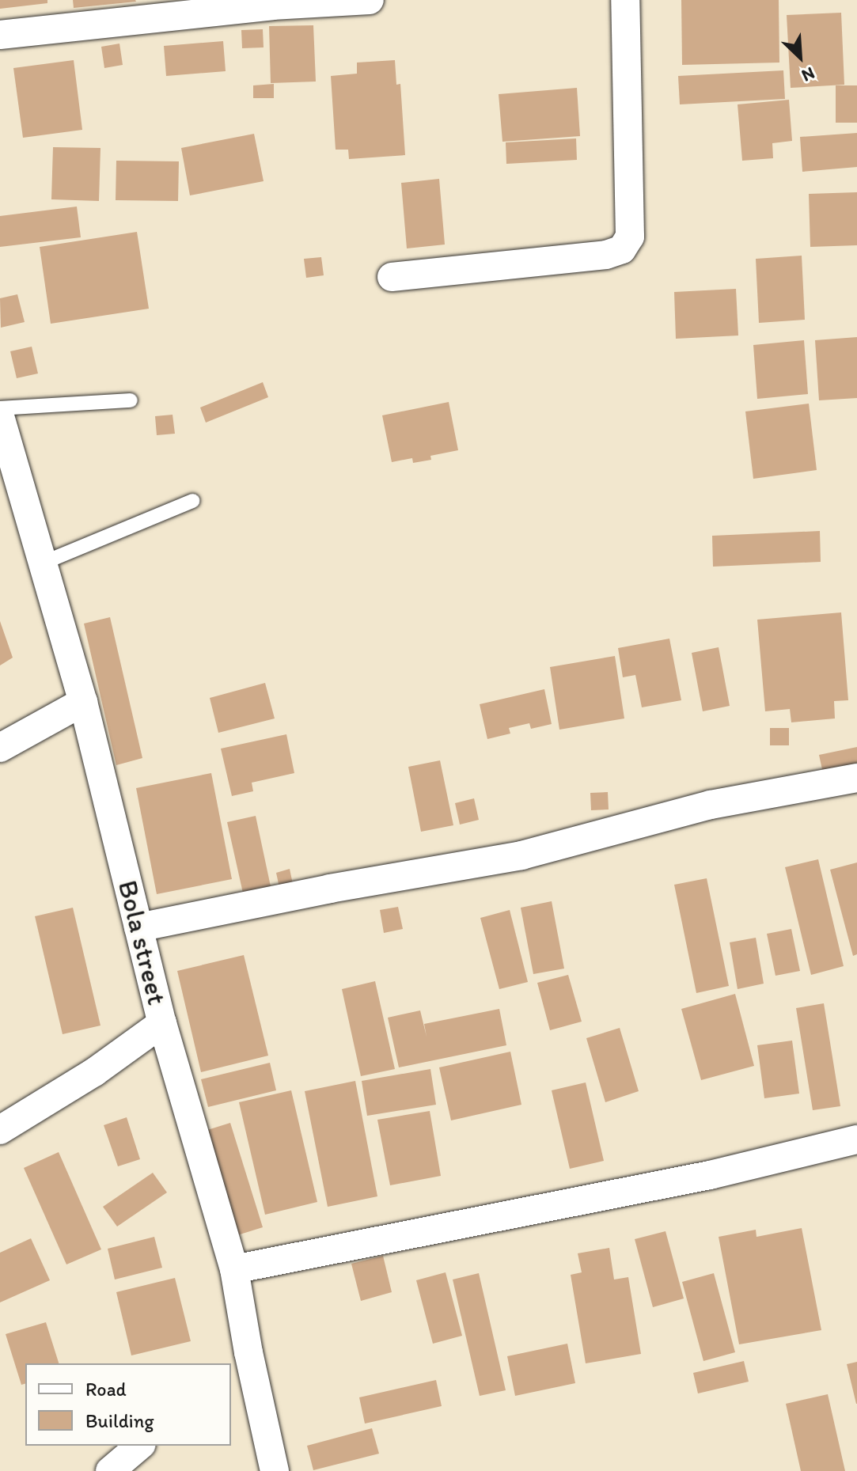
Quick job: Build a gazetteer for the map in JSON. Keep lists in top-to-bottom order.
{
  "streets": {
    "street": ["Bola street"]
  },
  "legend": ["Road", "Building"],
  "north": "bottom right"
}
